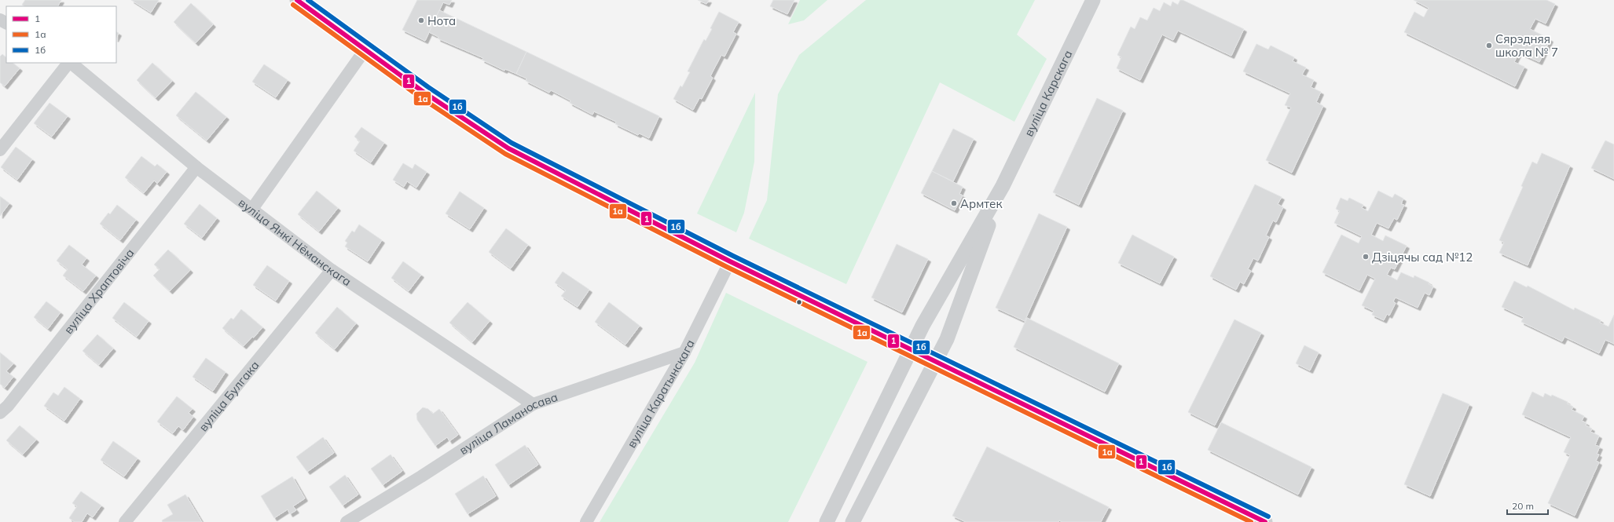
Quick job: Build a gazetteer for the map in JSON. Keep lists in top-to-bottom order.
{
  "streets": {
    "street": [
      "вуліца Карскага",
      "вуліца Янкі Нёманскага",
      "вуліца Храптовіча",
      "вуліца Каратынскага",
      "вуліца Булгака",
      "вуліца Ламаносава"
    ]
  },
  "crossings": [
    ["вуліца Янкі Нёманскага", "вуліца Храптовіча"],
    ["вуліца Янкі Нёманскага", "вуліца Булгака"],
    ["вуліца Янкі Нёманскага", "вуліца Ламаносава"],
    ["вуліца Каратынскага", "вуліца Ламаносава"]
  ],
  "places": [
    "Нота",
    "Сярэдняя школа № 7",
    "Армтек",
    "Дзіцячы сад №12"
  ],
  "lines": ["transit line 1", "transit line 1б", "transit line 1а"],
  "legend": ["1", "1а", "1б"],
  "scale_bar": "20 m"
}
